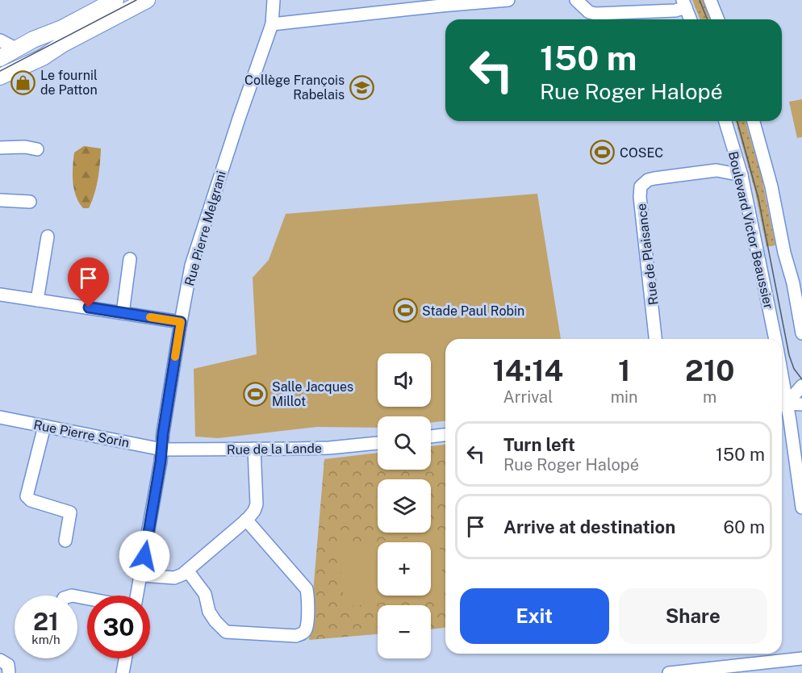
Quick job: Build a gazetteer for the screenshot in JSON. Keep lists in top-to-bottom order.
{
  "streets": {
    "street": [
      "Rue Pierre Melgrani",
      "Boulevard Victor Beaussier",
      "Rue de Plaisance",
      "Rue Pierre Sorin",
      "Rue de la Lande"
    ]
  },
  "crossings": [
    ["Rue Pierre Melgrani", "Rue Pierre Sorin"],
    ["Rue Pierre Melgrani", "Rue de la Lande"],
    ["Boulevard Victor Beaussier", "Rue de Plaisance"],
    ["Rue Pierre Sorin", "Rue de la Lande"]
  ],
  "places": {
    "shop": ["Le fournil de Patton"],
    "school or university": ["Collège François Rabelais"],
    "sports": ["COSEC", "Stade Paul Robin", "Salle Jacques Millot"]
  },
  "page": {
    "turn": ["150 m", "Rue Roger Halopé"],
    "eta": [
      "14:14",
      "Arrival",
      "1",
      "min",
      "210",
      "m"
    ],
    "map_buttons": ["+", "−"],
    "list": [
      {
        "name": "Turn left",
        "note": "Rue Roger Halopé",
        "value": "150 m"
      },
      {
        "name": "Arrive at destination",
        "value": "60 m"
      }
    ],
    "buttons": ["Exit", "Share"],
    "speed": "21 km/h",
    "limit": "30"
  }
}
